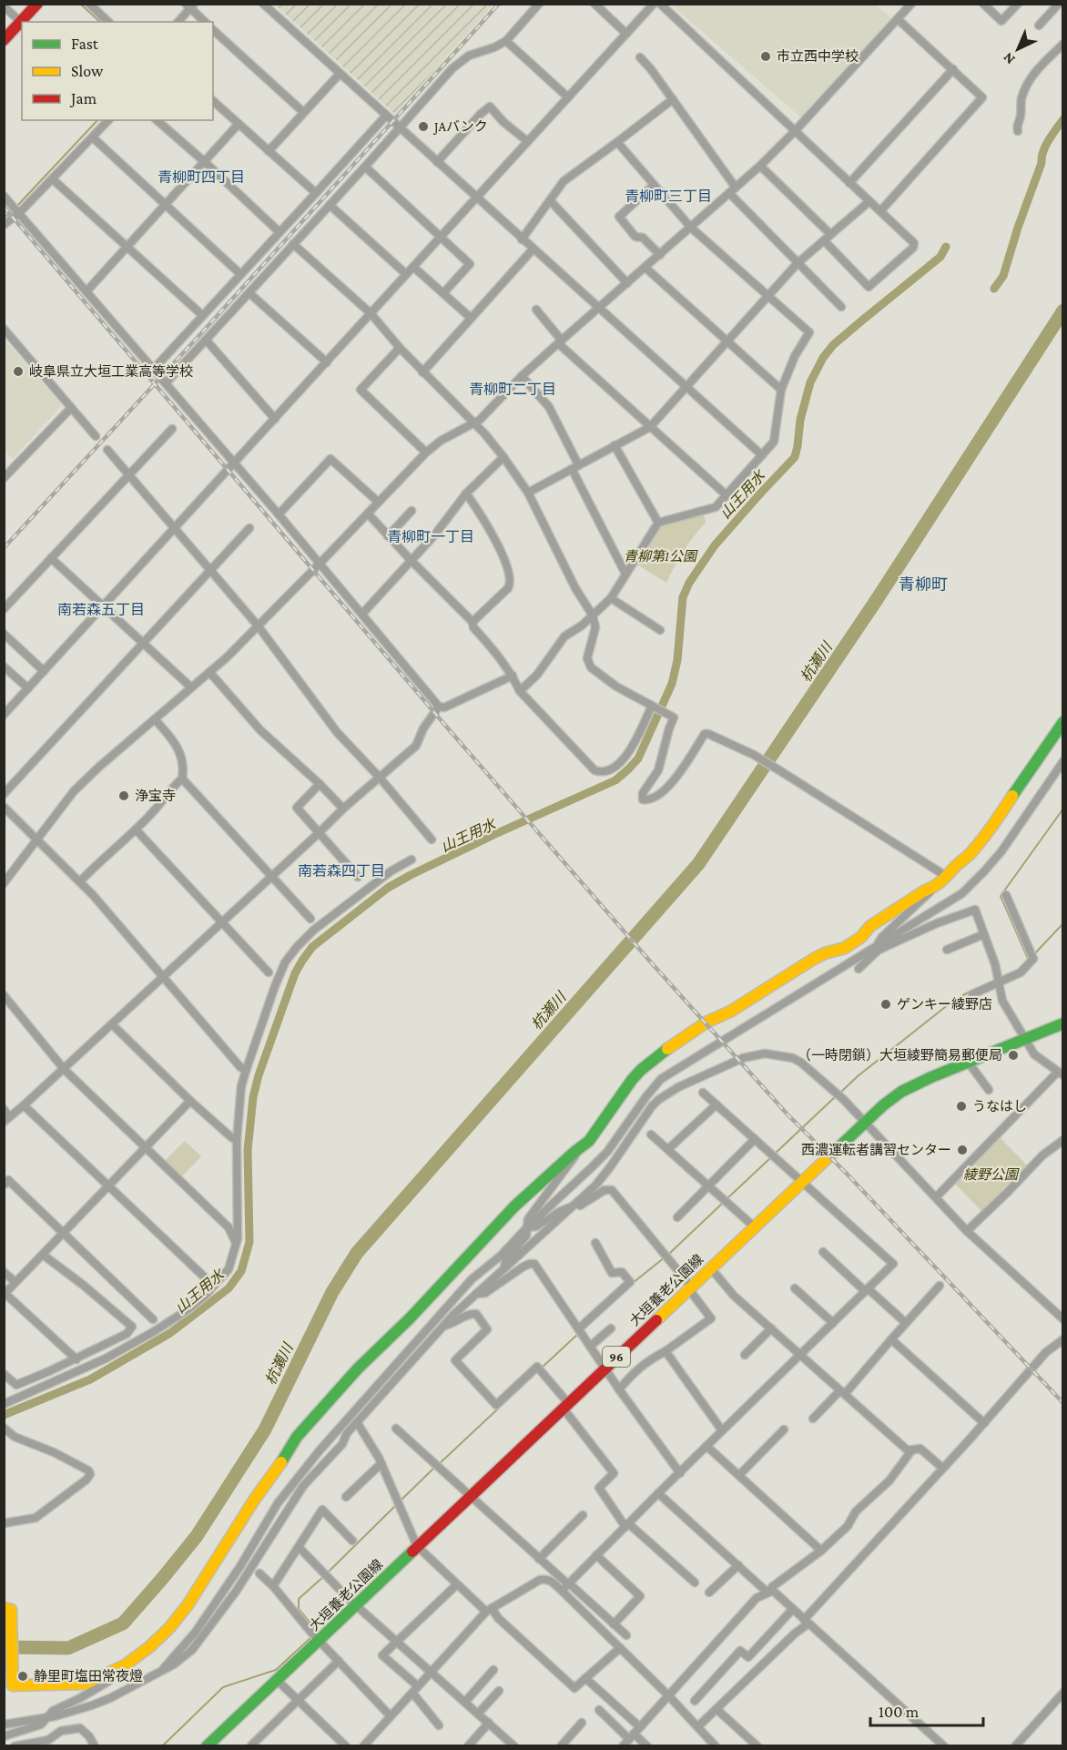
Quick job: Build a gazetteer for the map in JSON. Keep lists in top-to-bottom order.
{
  "streets": {
    "street": ["大垣養老公園線", "96"]
  },
  "districts": [
    "青柳町四丁目",
    "青柳町三丁目",
    "青柳町二丁目",
    "青柳町一丁目",
    "青柳町",
    "南若森五丁目",
    "南若森四丁目"
  ],
  "water": ["山王用水", "杭瀬川"],
  "parks": ["青柳第1公園", "綾野公園"],
  "places": [
    "市立西中学校",
    "JAバンク",
    "岐阜県立大垣工業高等学校",
    "浄宝寺",
    "ゲンキー綾野店",
    "（一時閉鎖）大垣綾野簡易郵便局",
    "うなはし",
    "西濃運転者講習センター",
    "静里町塩田常夜燈"
  ],
  "legend": ["Fast", "Slow", "Jam"],
  "scale_bar": "100 m",
  "north": "bottom left"
}
